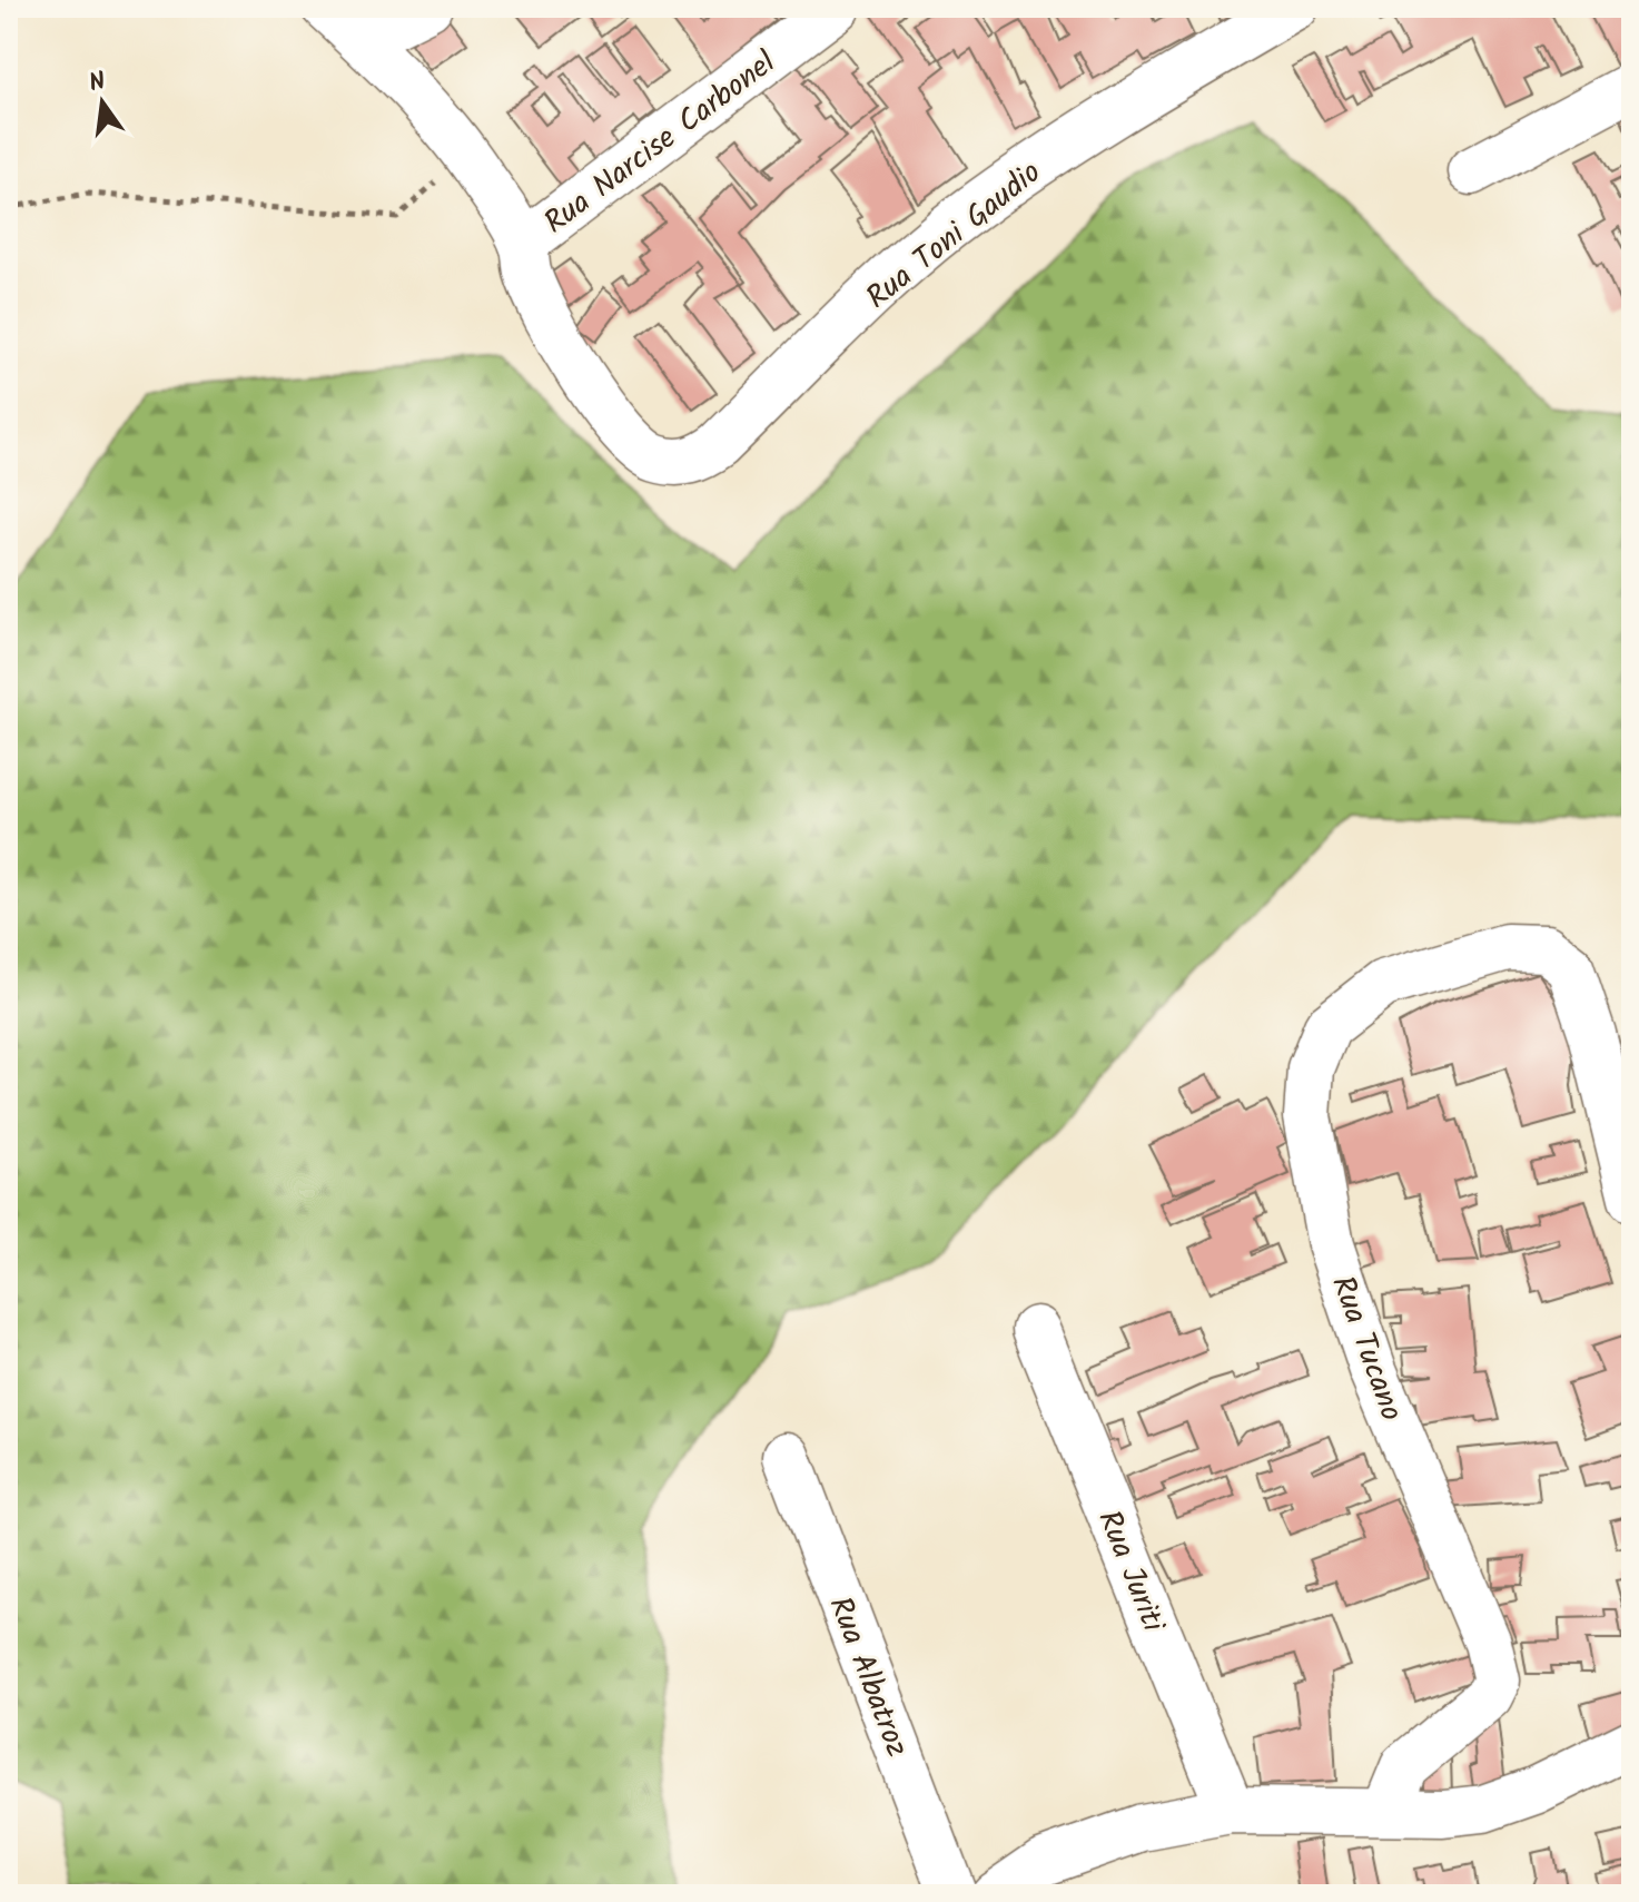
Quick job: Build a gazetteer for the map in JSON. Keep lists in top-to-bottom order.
{
  "streets": {
    "street": [
      "Rua Narcise Carbonel",
      "Rua Toni Gaudio",
      "Rua Tucano",
      "Rua Juriti",
      "Rua Albatroz"
    ]
  },
  "crossings": [
    ["Rua Narcise Carbonel", "Rua Toni Gaudio"]
  ],
  "north": "top"
}
